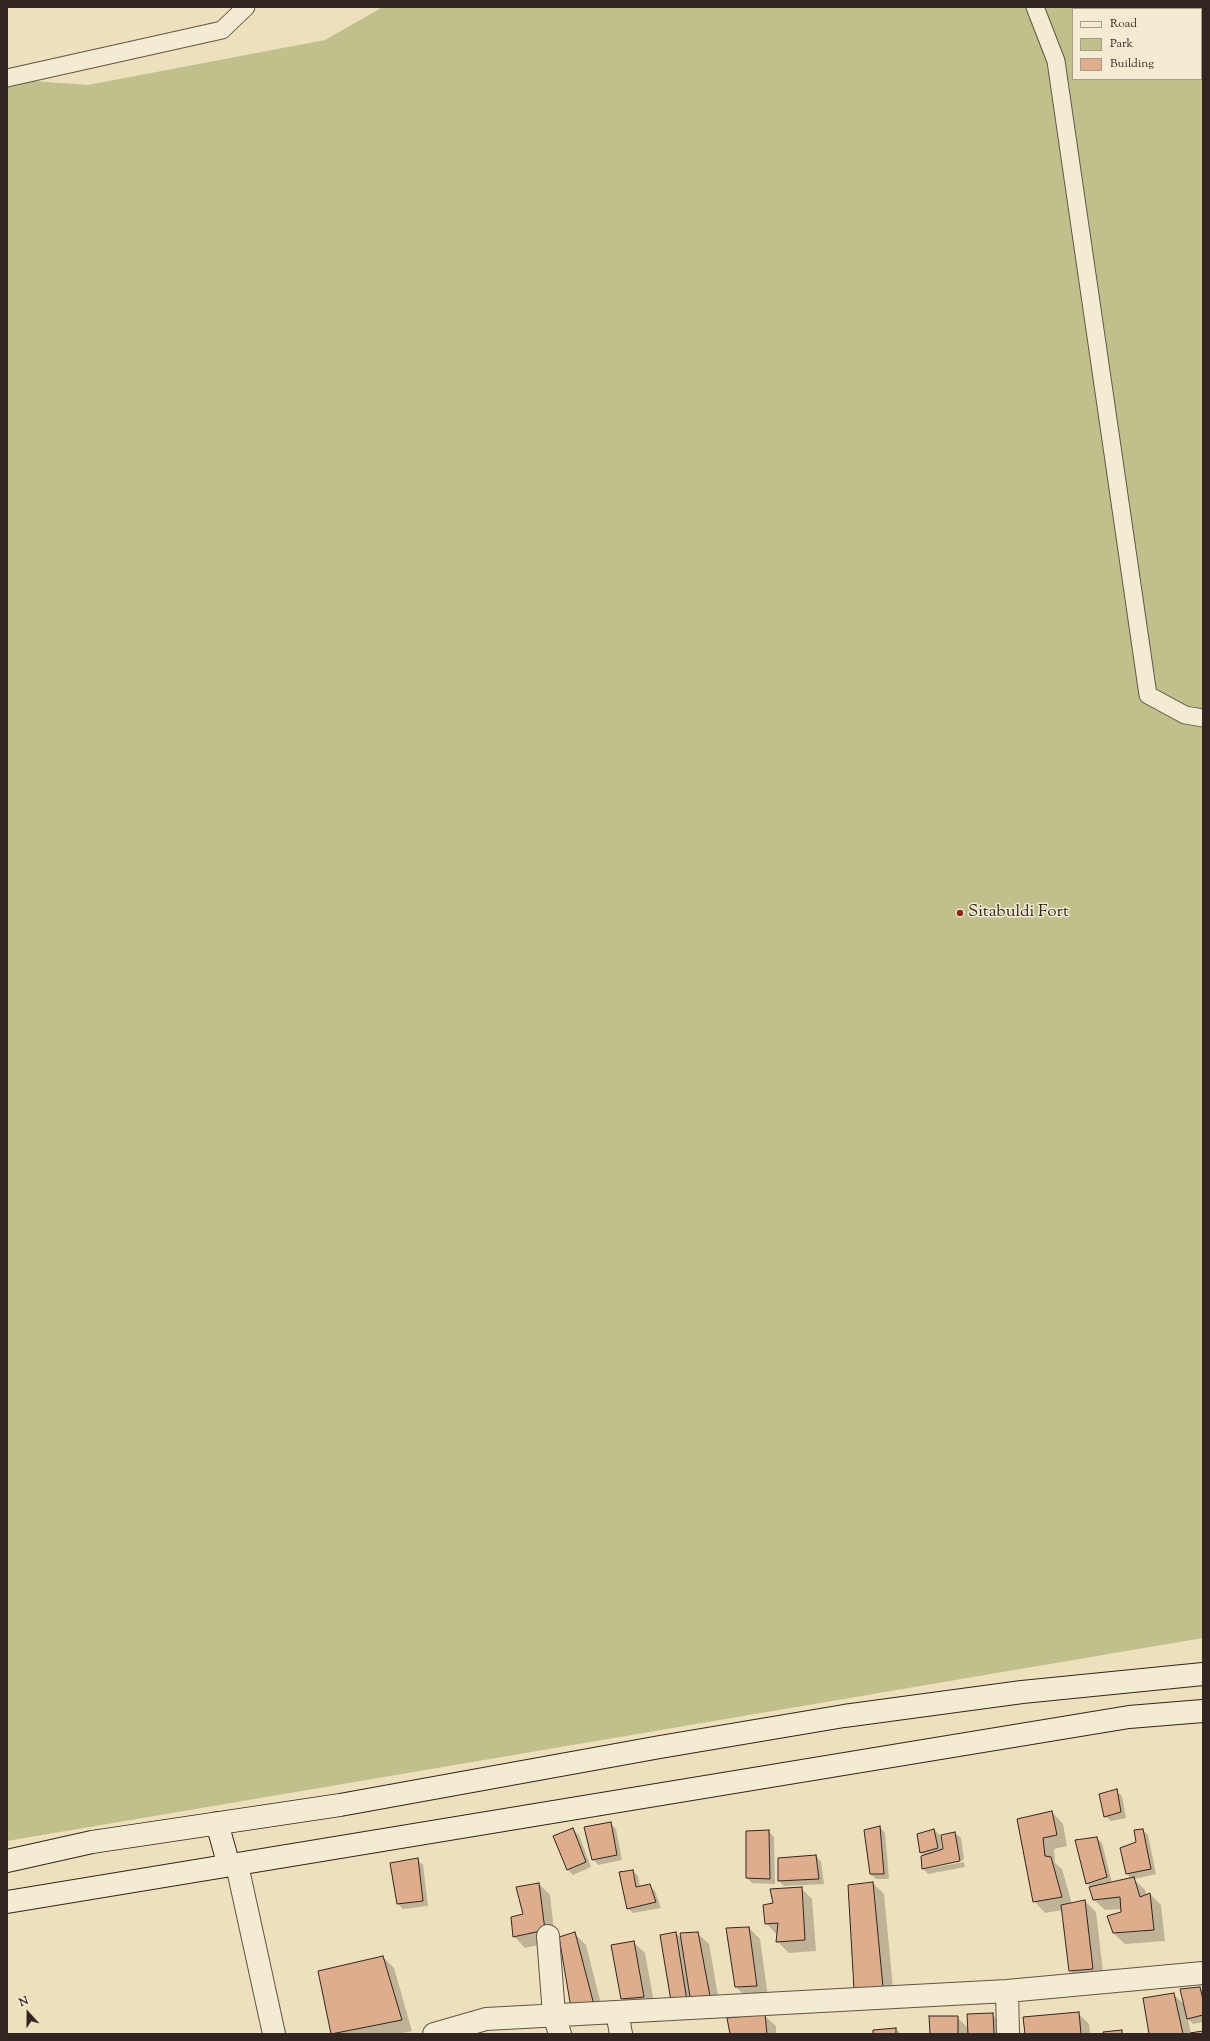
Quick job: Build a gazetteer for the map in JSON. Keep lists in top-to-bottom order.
{
  "places": ["Sitabuldi Fort"],
  "legend": ["Road", "Park", "Building"],
  "north": "top"
}
